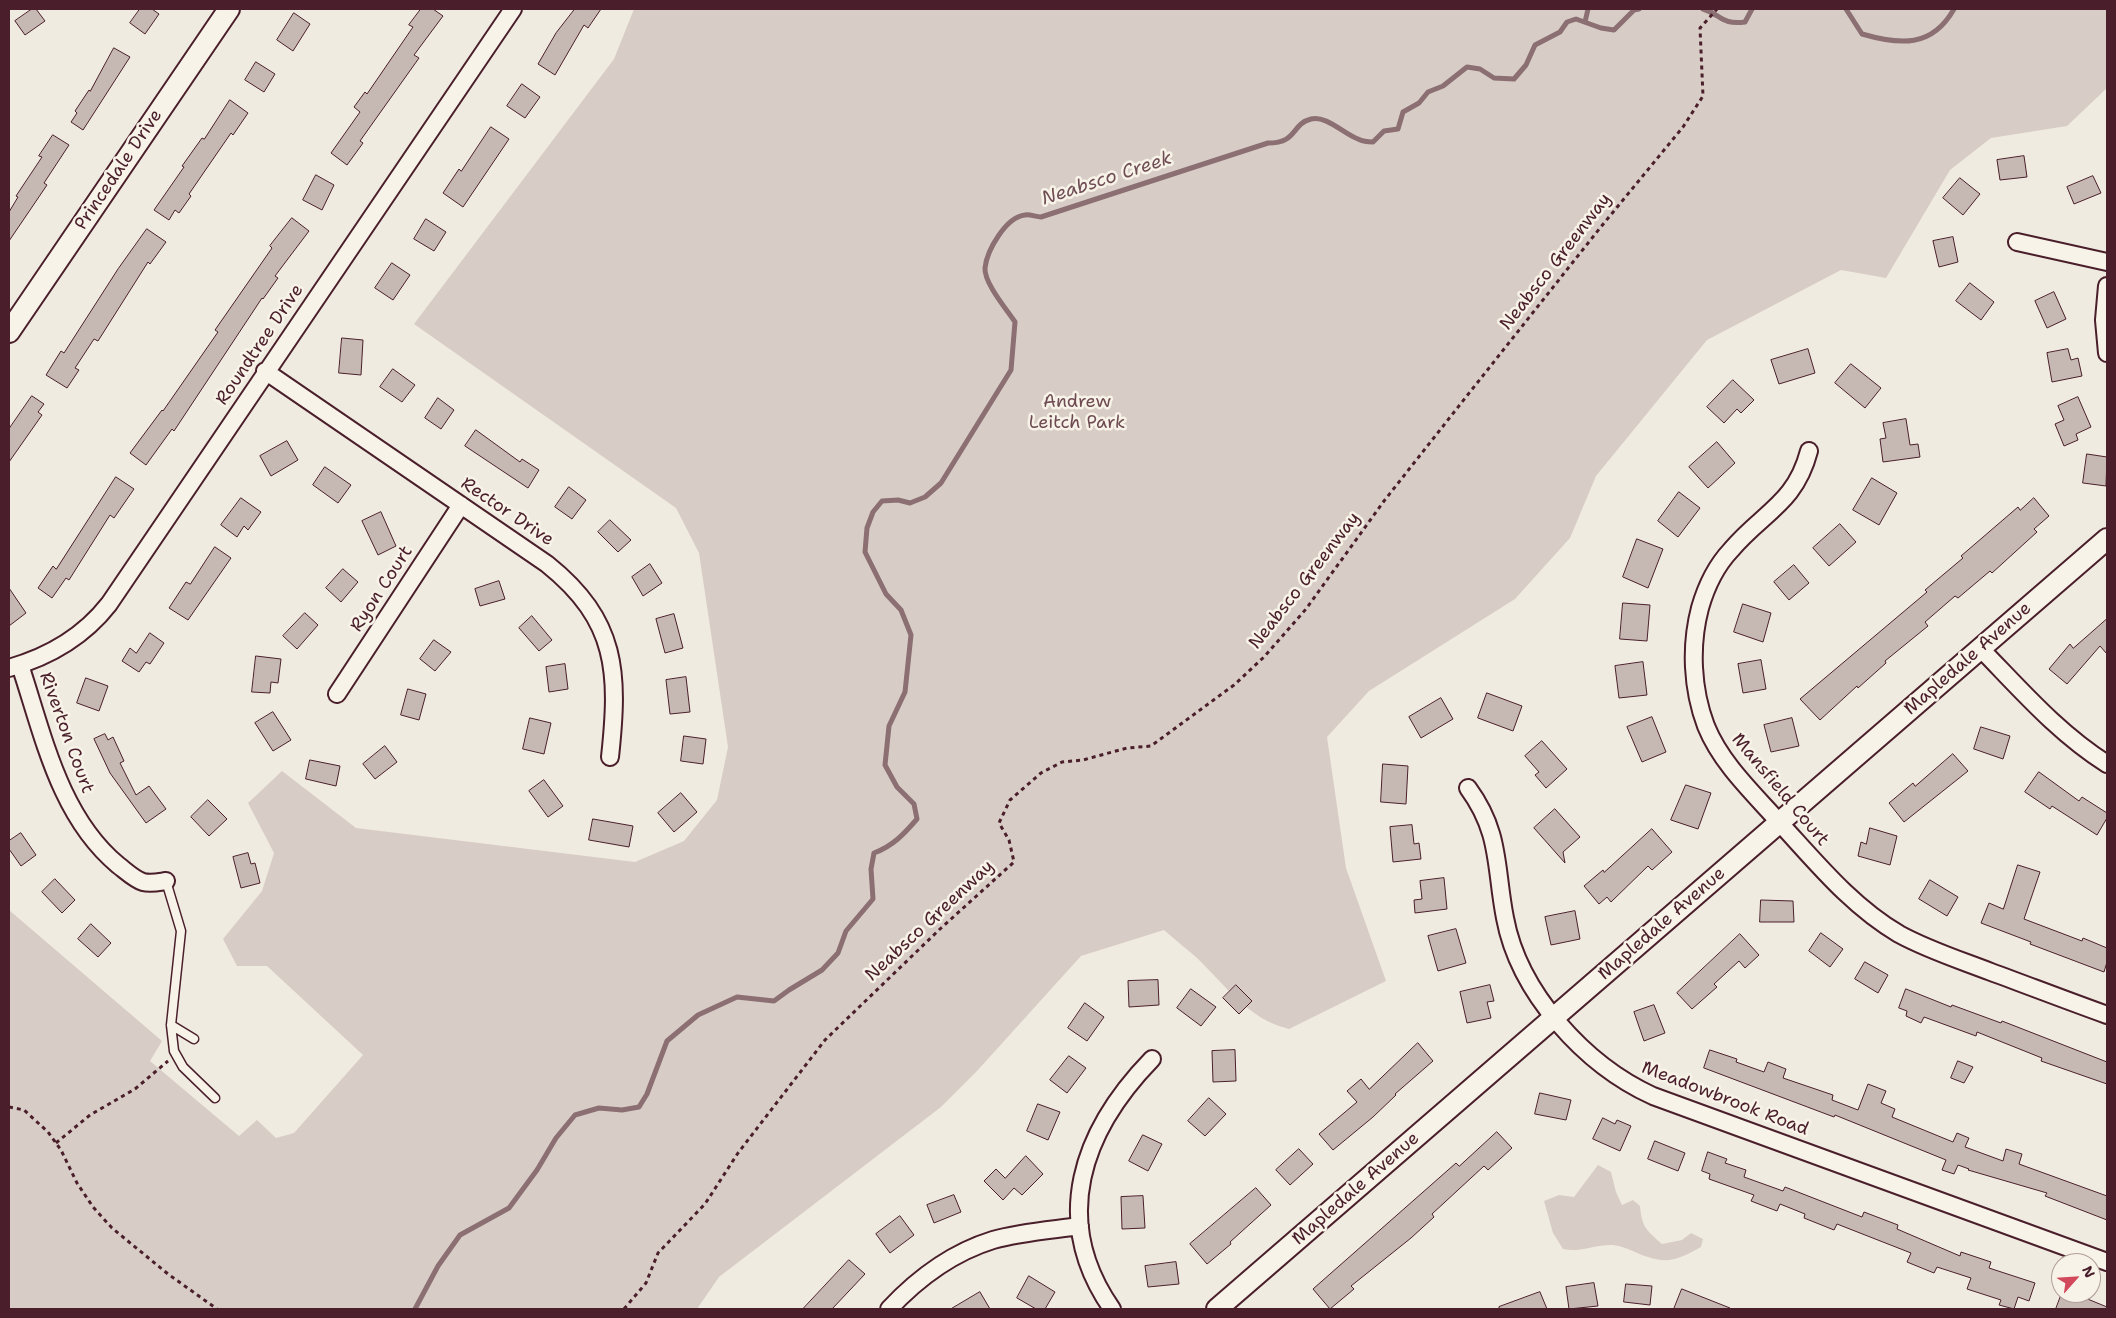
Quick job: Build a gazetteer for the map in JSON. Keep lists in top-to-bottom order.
{
  "streets": {
    "street": [
      "Princedale Drive",
      "Roundtree Drive",
      "Rector Drive",
      "Ryon Court",
      "Mapledale Avenue",
      "Riverton Court",
      "Mansfield Court",
      "Meadowbrook Road"
    ],
    "path": ["Neabsco Greenway"]
  },
  "crossings": [
    ["Roundtree Drive", "Rector Drive"],
    ["Roundtree Drive", "Riverton Court"],
    ["Rector Drive", "Ryon Court"],
    ["Mapledale Avenue", "Mansfield Court"],
    ["Mapledale Avenue", "Meadowbrook Road"]
  ],
  "water": ["Neabsco Creek"],
  "parks": ["Andrew Leitch Park"],
  "north": "top right"
}
